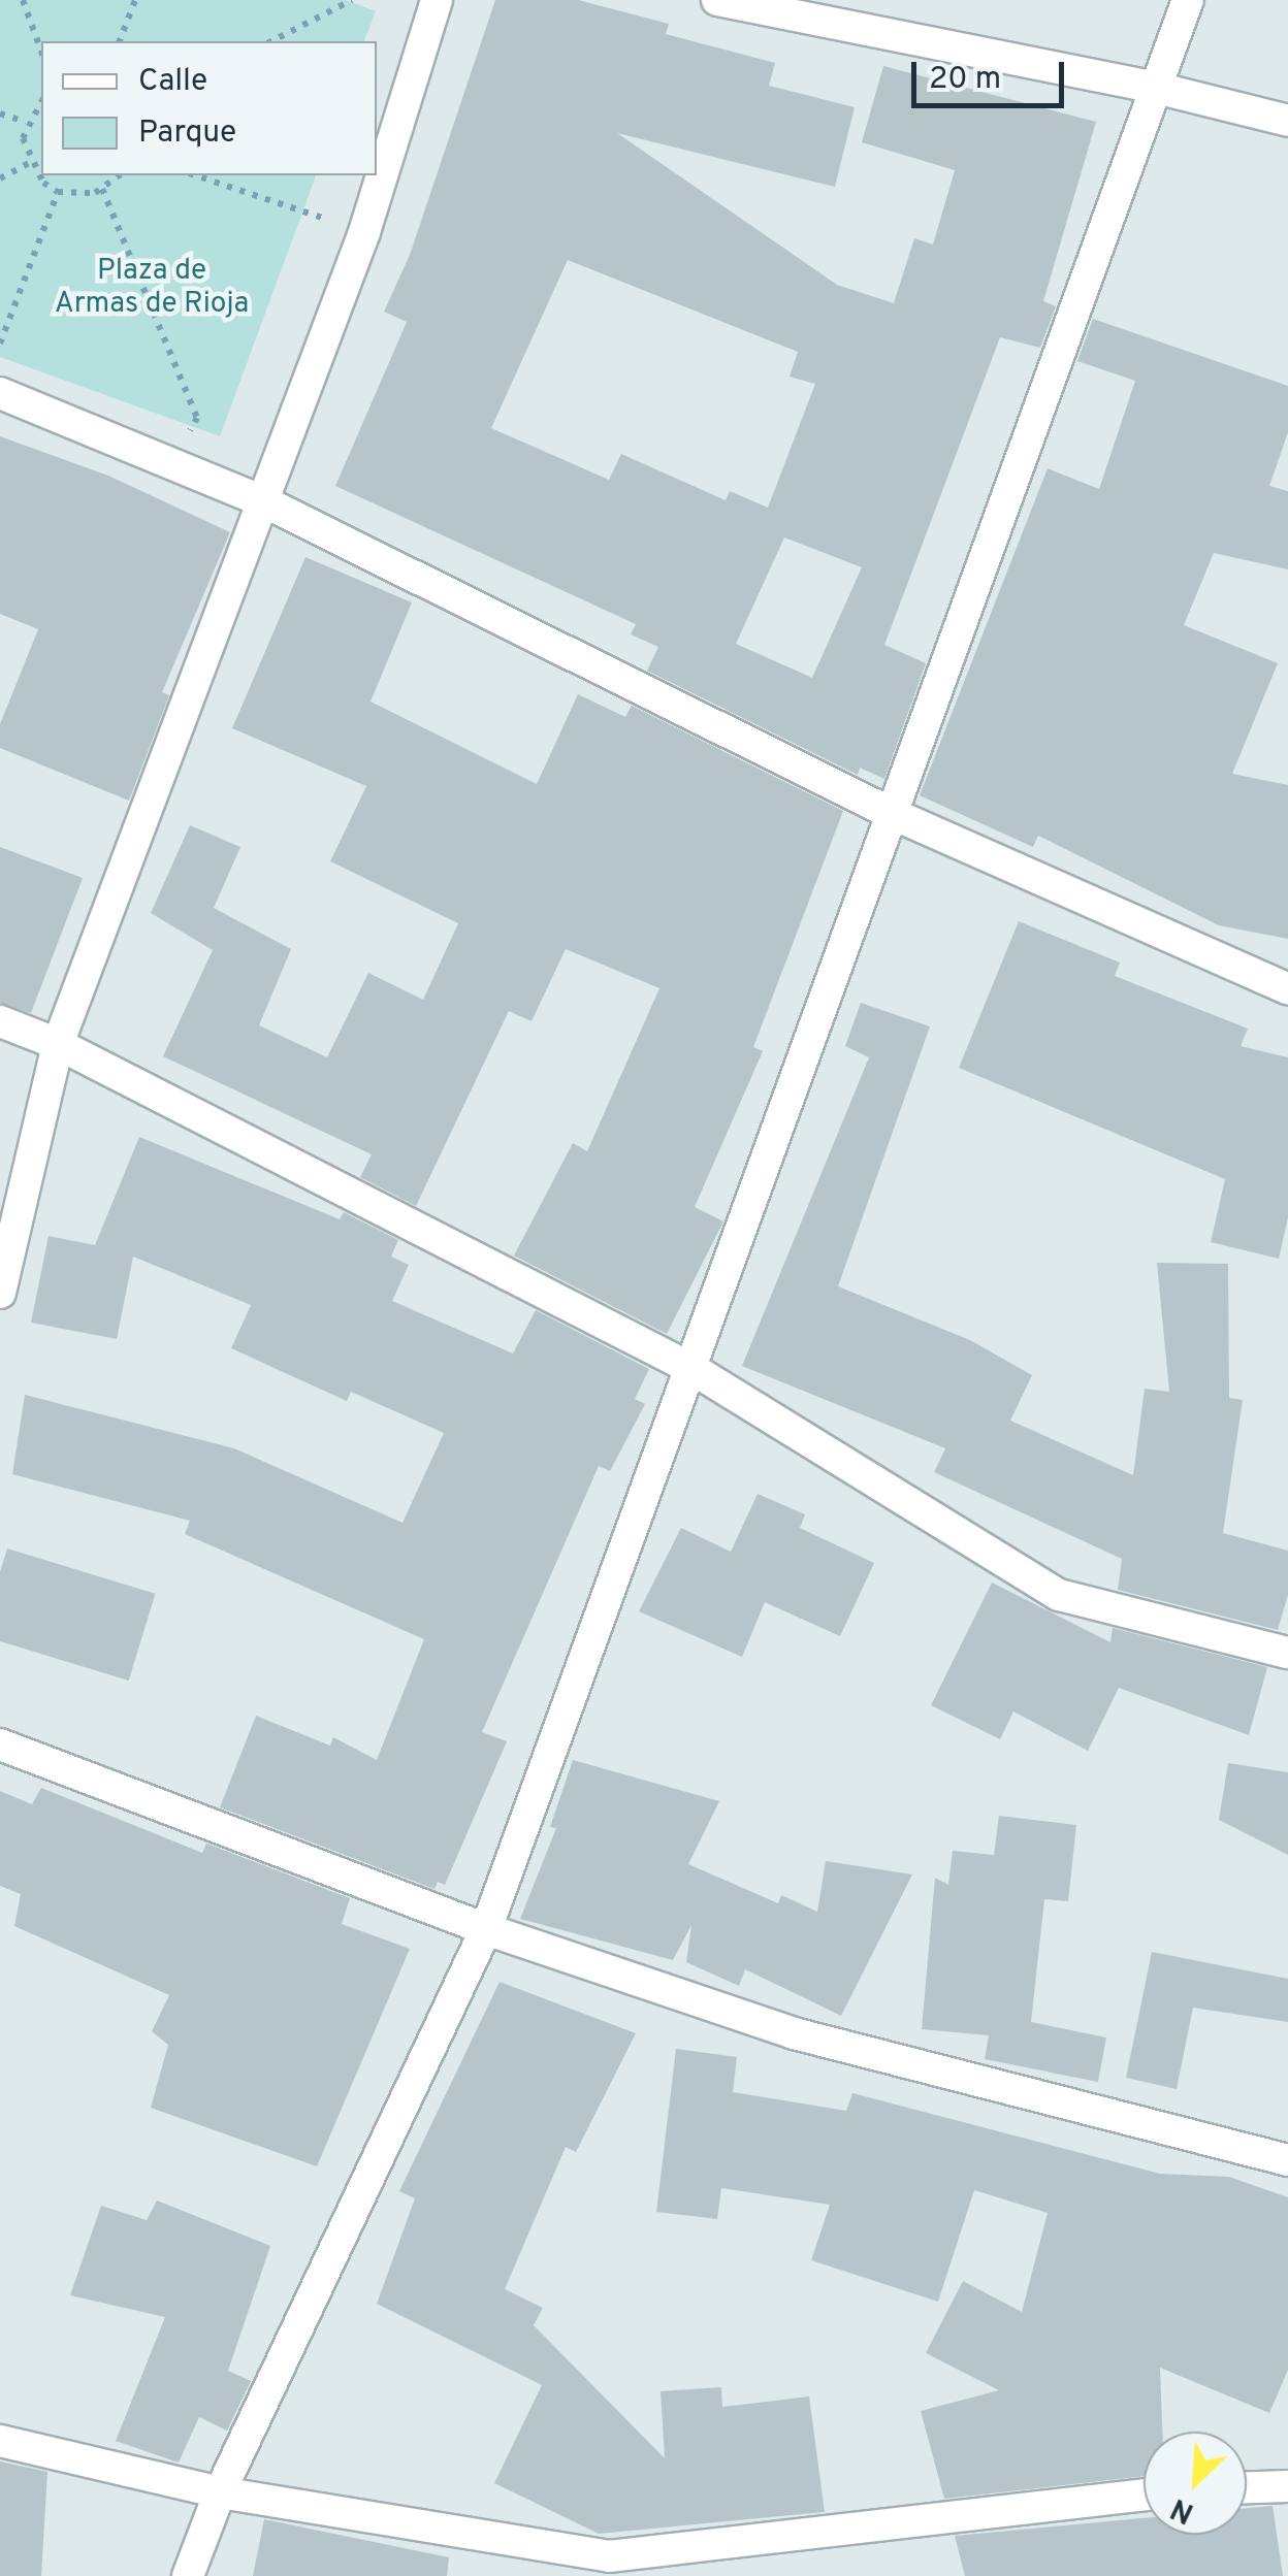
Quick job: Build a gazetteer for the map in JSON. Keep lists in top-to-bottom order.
{
  "parks": ["Plaza de Armas de Rioja"],
  "legend": ["Calle", "Parque"],
  "scale_bar": "20 m",
  "north": "bottom left"
}
